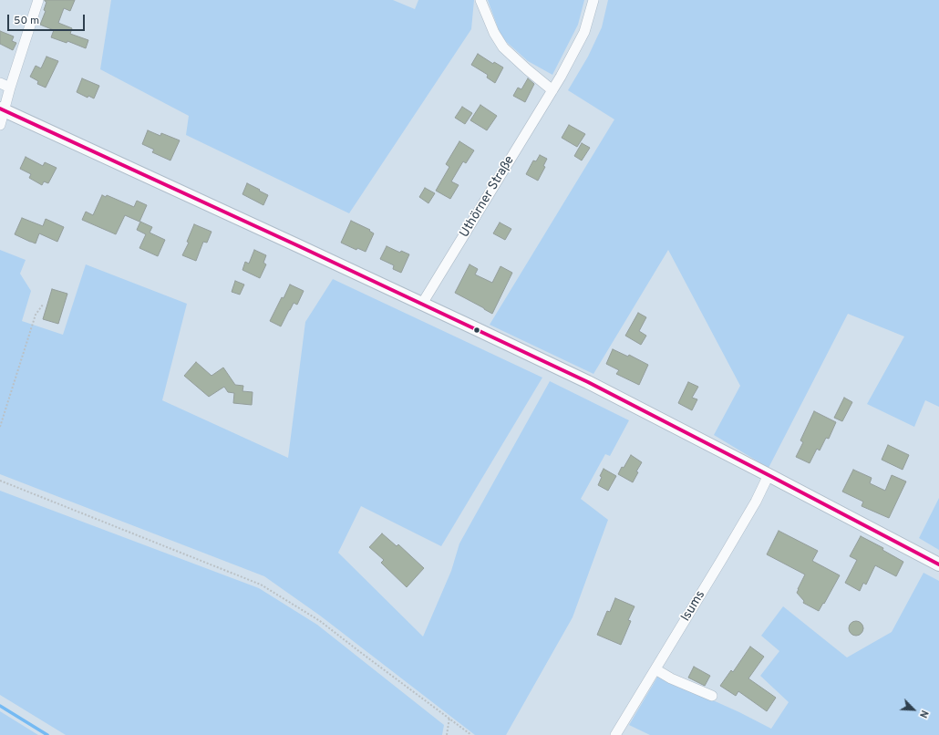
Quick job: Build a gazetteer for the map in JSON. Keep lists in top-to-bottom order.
{
  "streets": {
    "street": ["Uthörner Straße", "Isums"]
  },
  "scale_bar": "50 m",
  "north": "bottom right"
}
